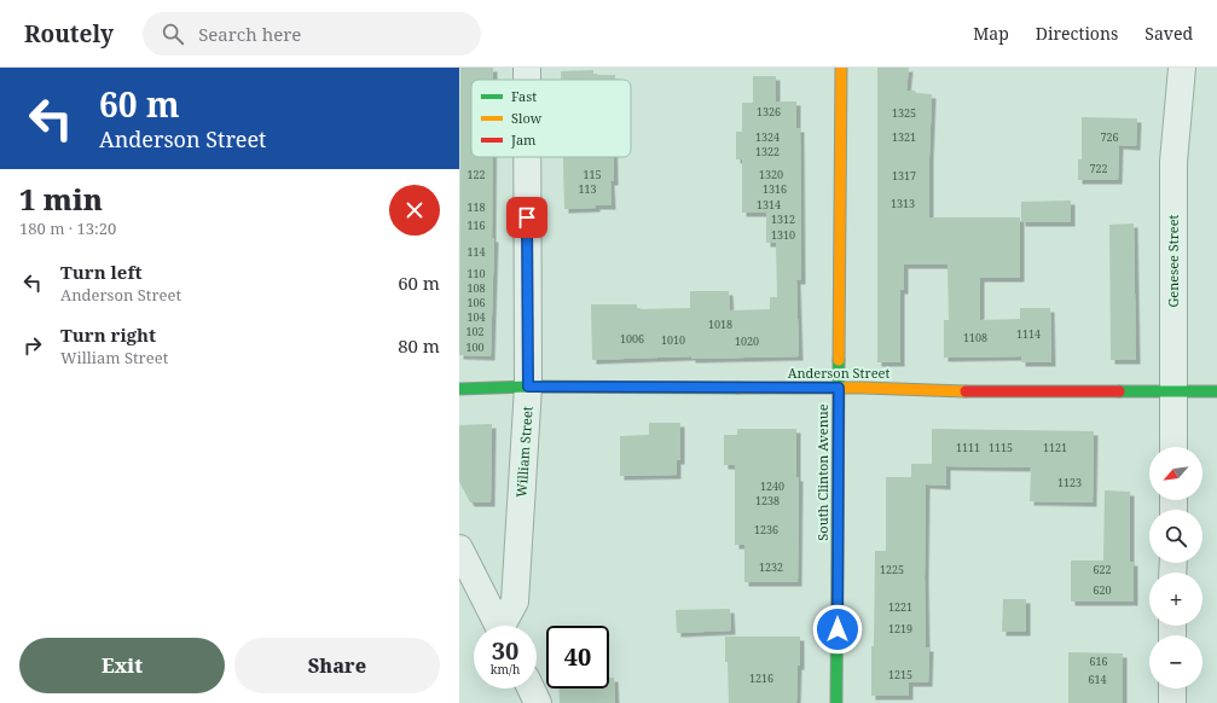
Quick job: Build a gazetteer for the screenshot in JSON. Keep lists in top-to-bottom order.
{
  "streets": {
    "street": [
      "Genesee Street",
      "Anderson Street",
      "William Street",
      "South Clinton Avenue"
    ]
  },
  "crossings": [
    ["Genesee Street", "Anderson Street"],
    ["Anderson Street", "William Street"],
    ["Anderson Street", "South Clinton Avenue"]
  ],
  "house_numbers": [
    "1326",
    "1325",
    "1324",
    "1321",
    "726",
    "1322",
    "722",
    "122",
    "115",
    "1320",
    "1317",
    "113",
    "1316",
    "1313",
    "1314",
    "118",
    "1312",
    "116",
    "1310",
    "114",
    "110",
    "108",
    "106",
    "104",
    "1018",
    "102",
    "1114",
    "1108",
    "1006",
    "1010",
    "1020",
    "100",
    "1111",
    "1115",
    "1121",
    "1123",
    "1240",
    "1238",
    "1236",
    "1232",
    "1225",
    "622",
    "620",
    "1221",
    "1219",
    "616",
    "1215",
    "1216",
    "614"
  ],
  "legend": ["Fast", "Slow", "Jam"],
  "north": "bottom left",
  "page": {
    "header": "Routely",
    "search": "Search here",
    "nav": ["Map", "Directions", "Saved"],
    "turn": ["60 m", "Anderson Street"],
    "heading": ["1 min", "180 m · 13:20"],
    "list": [
      {
        "name": "Turn left",
        "note": "Anderson Street",
        "value": "60 m"
      },
      {
        "name": "Turn right",
        "note": "William Street",
        "value": "80 m"
      }
    ],
    "map_buttons": ["+", "−"],
    "speed": "30 km/h",
    "limit": "40",
    "buttons": ["Exit", "Share"]
  }
}
